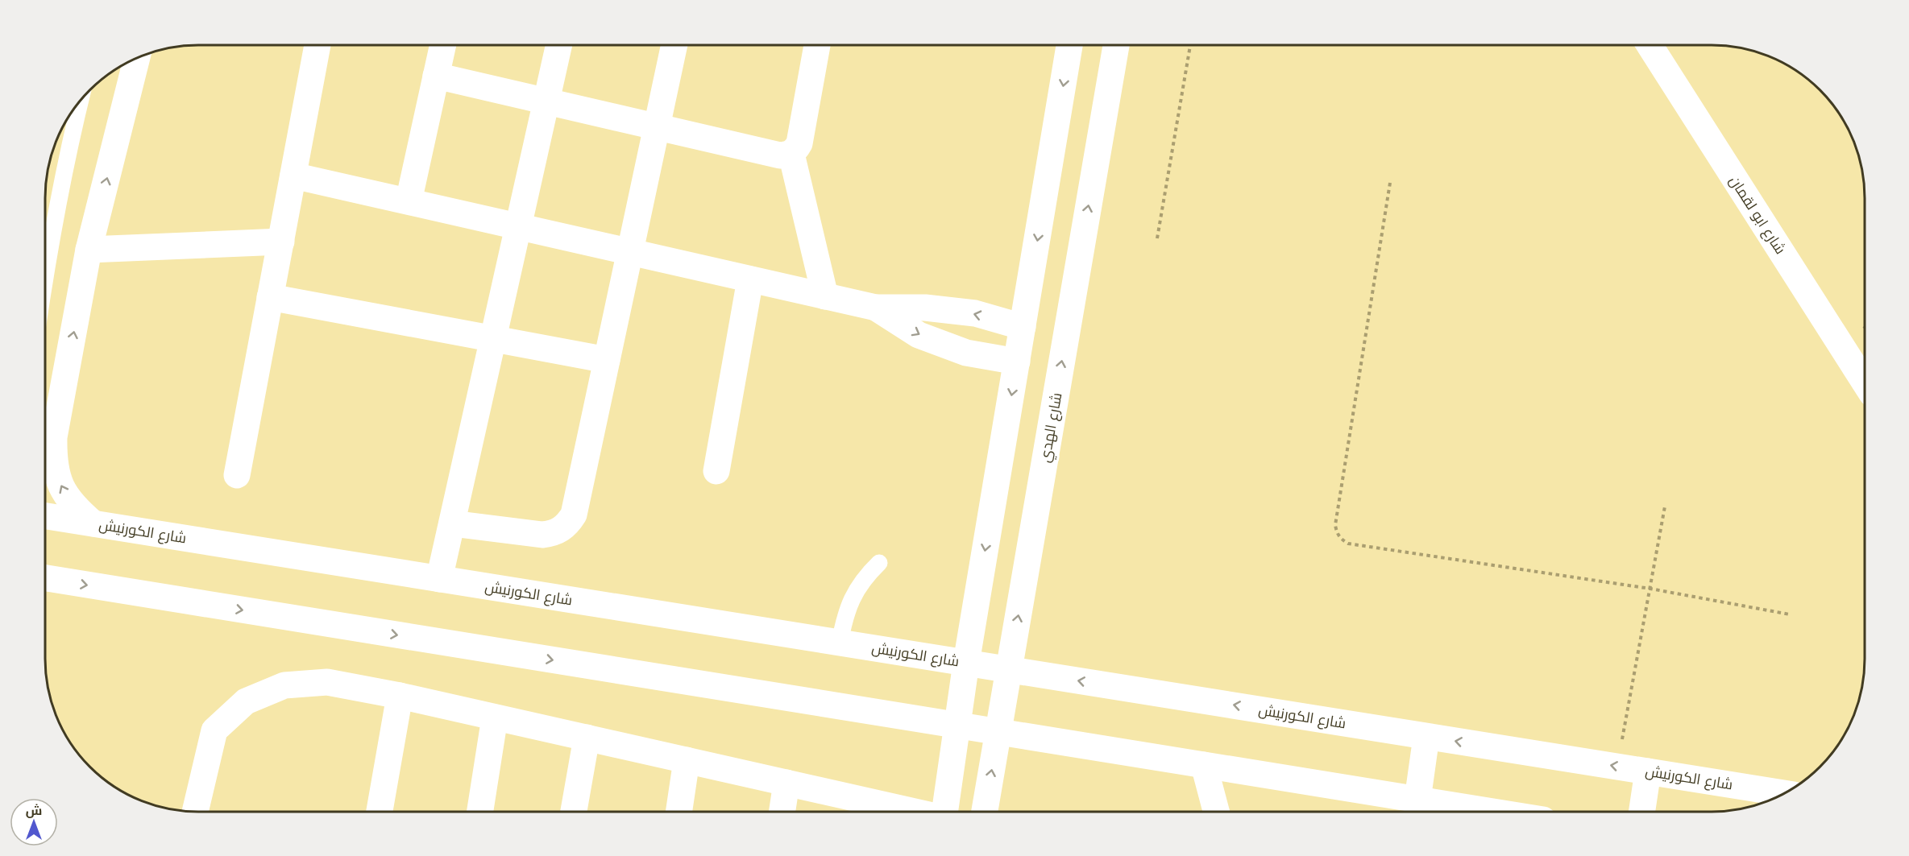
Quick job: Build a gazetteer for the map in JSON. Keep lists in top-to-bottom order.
{
  "streets": {
    "street": ["شارع ابو لقمان", "شارع الهدي", "شارع الكورنيش"]
  },
  "crossings": [
    ["شارع الهدي", "شارع الكورنيش"]
  ],
  "north": "top"
}
